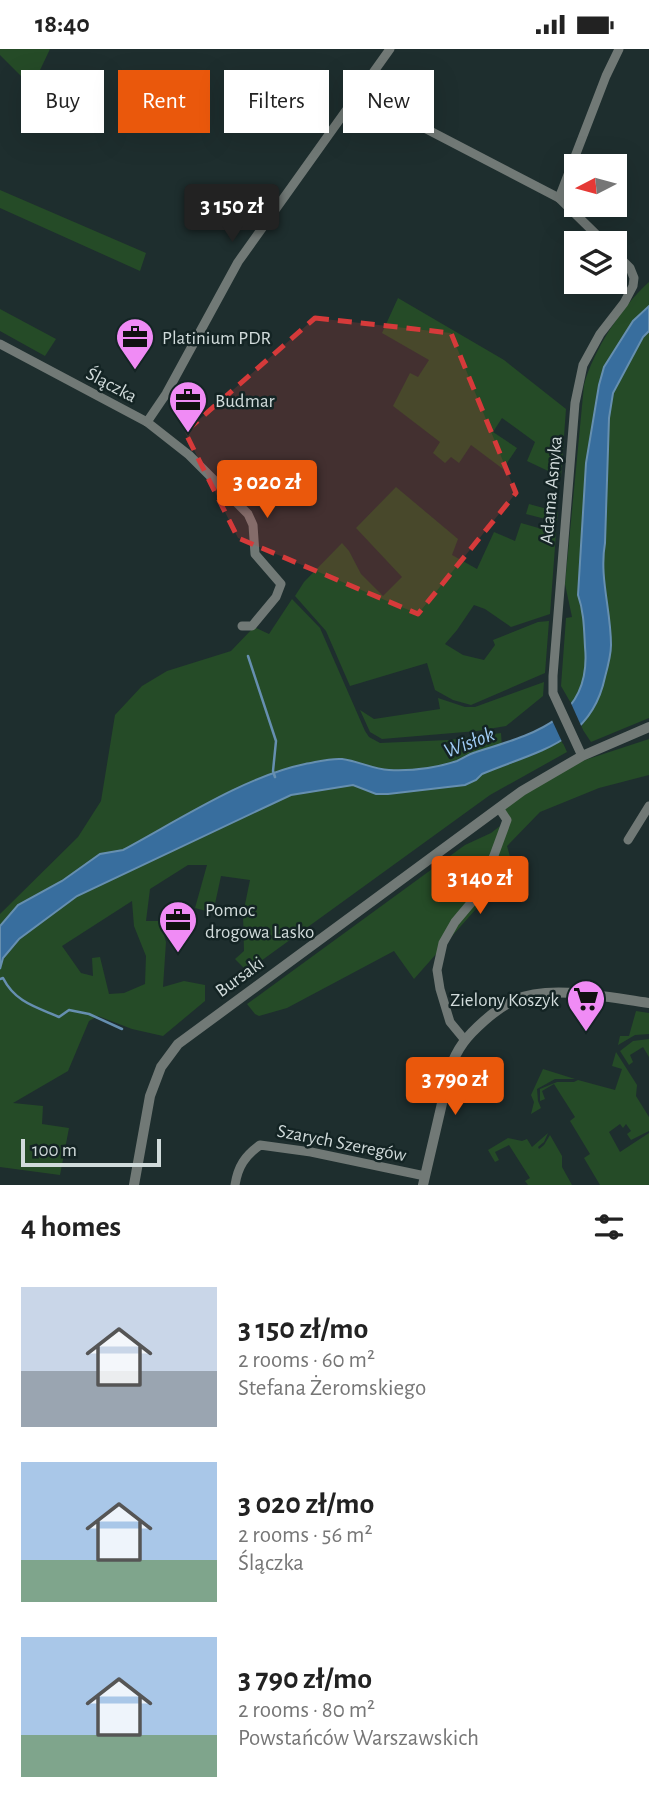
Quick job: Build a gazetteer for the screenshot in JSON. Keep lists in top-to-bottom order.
{
  "streets": {
    "street": [
      "Ślączka",
      "Adama Asnyka",
      "Bursaki",
      "Szarych Szeregów"
    ]
  },
  "crossings": [
    ["Adama Asnyka", "Bursaki"]
  ],
  "water": ["Wisłok"],
  "places": {
    "office": ["Platinium PDR", "Budmar", "Pomoc drogowa Lasko"],
    "supermarket": ["Zielony Koszyk"]
  },
  "scale_bar": "100 m",
  "north": "left",
  "page": {
    "status": "18:40",
    "chip": [
      "Buy",
      "Rent",
      "Filters",
      "New"
    ],
    "price": [
      "3 150 zł",
      "3 020 zł",
      "3 140 zł",
      "3 790 zł"
    ],
    "scale": "100 m",
    "heading": "4 homes",
    "list": [
      {
        "name": "3 150 zł/mo",
        "note": "2 rooms · 60 m² · Stefana Żeromskiego"
      },
      {
        "name": "3 020 zł/mo",
        "note": "2 rooms · 56 m² · Ślączka"
      },
      {
        "name": "3 790 zł/mo",
        "note": "2 rooms · 80 m² · Powstańców Warszawskich"
      }
    ]
  }
}
